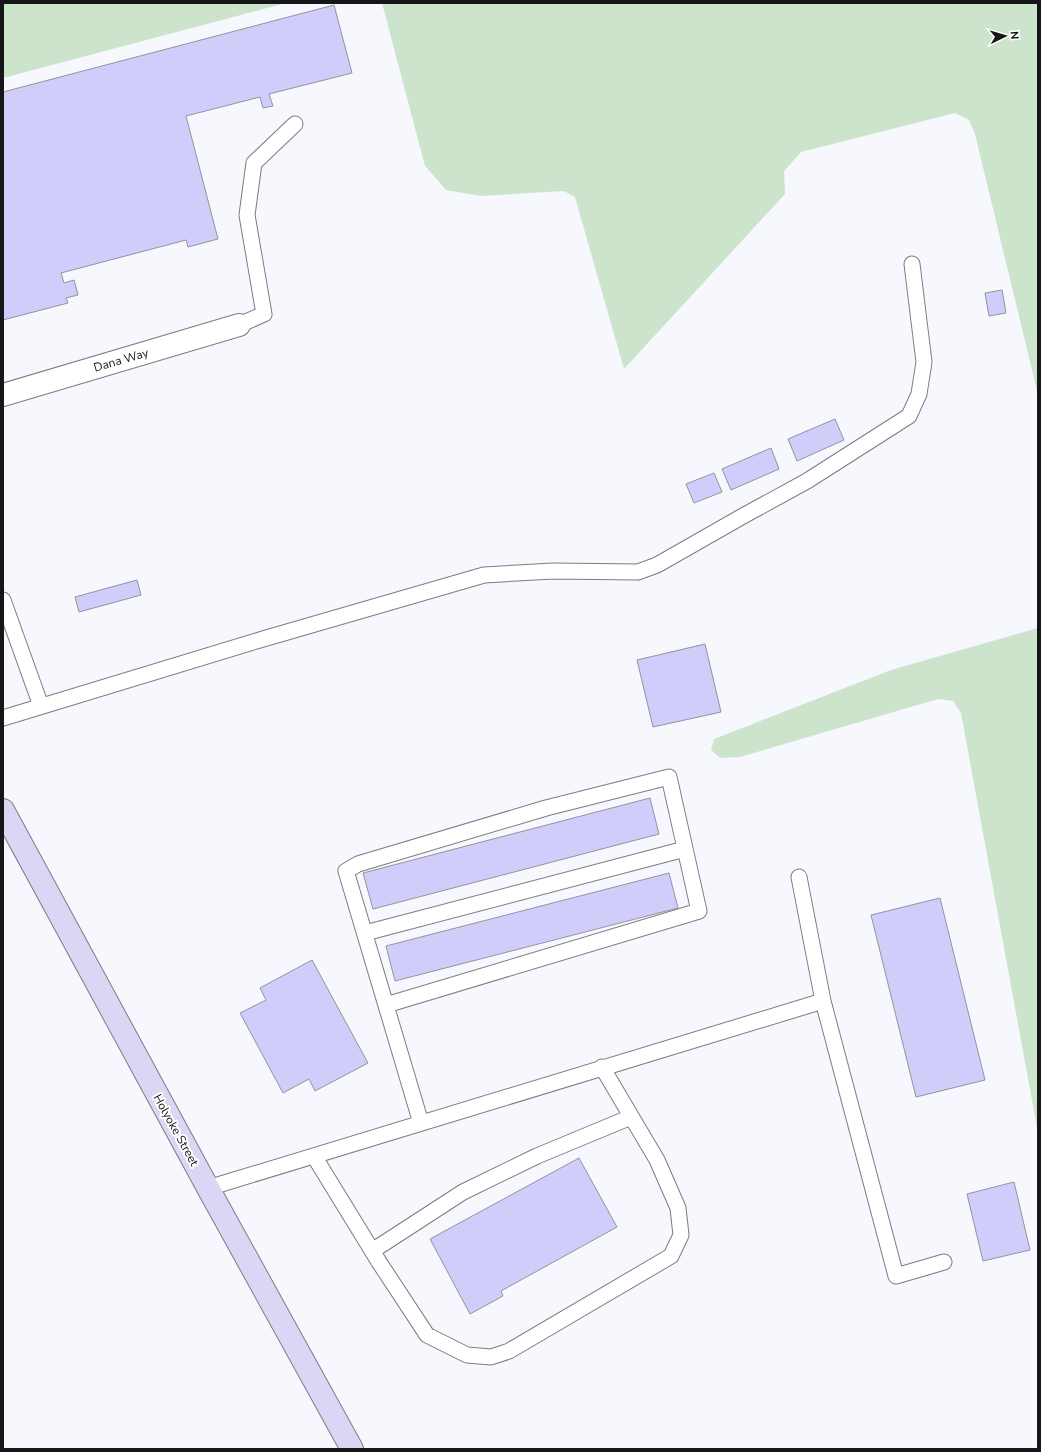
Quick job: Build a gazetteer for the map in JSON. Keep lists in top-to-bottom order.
{
  "streets": {
    "main road": ["Holyoke Street"],
    "street": ["Dana Way"]
  },
  "north": "right"
}
